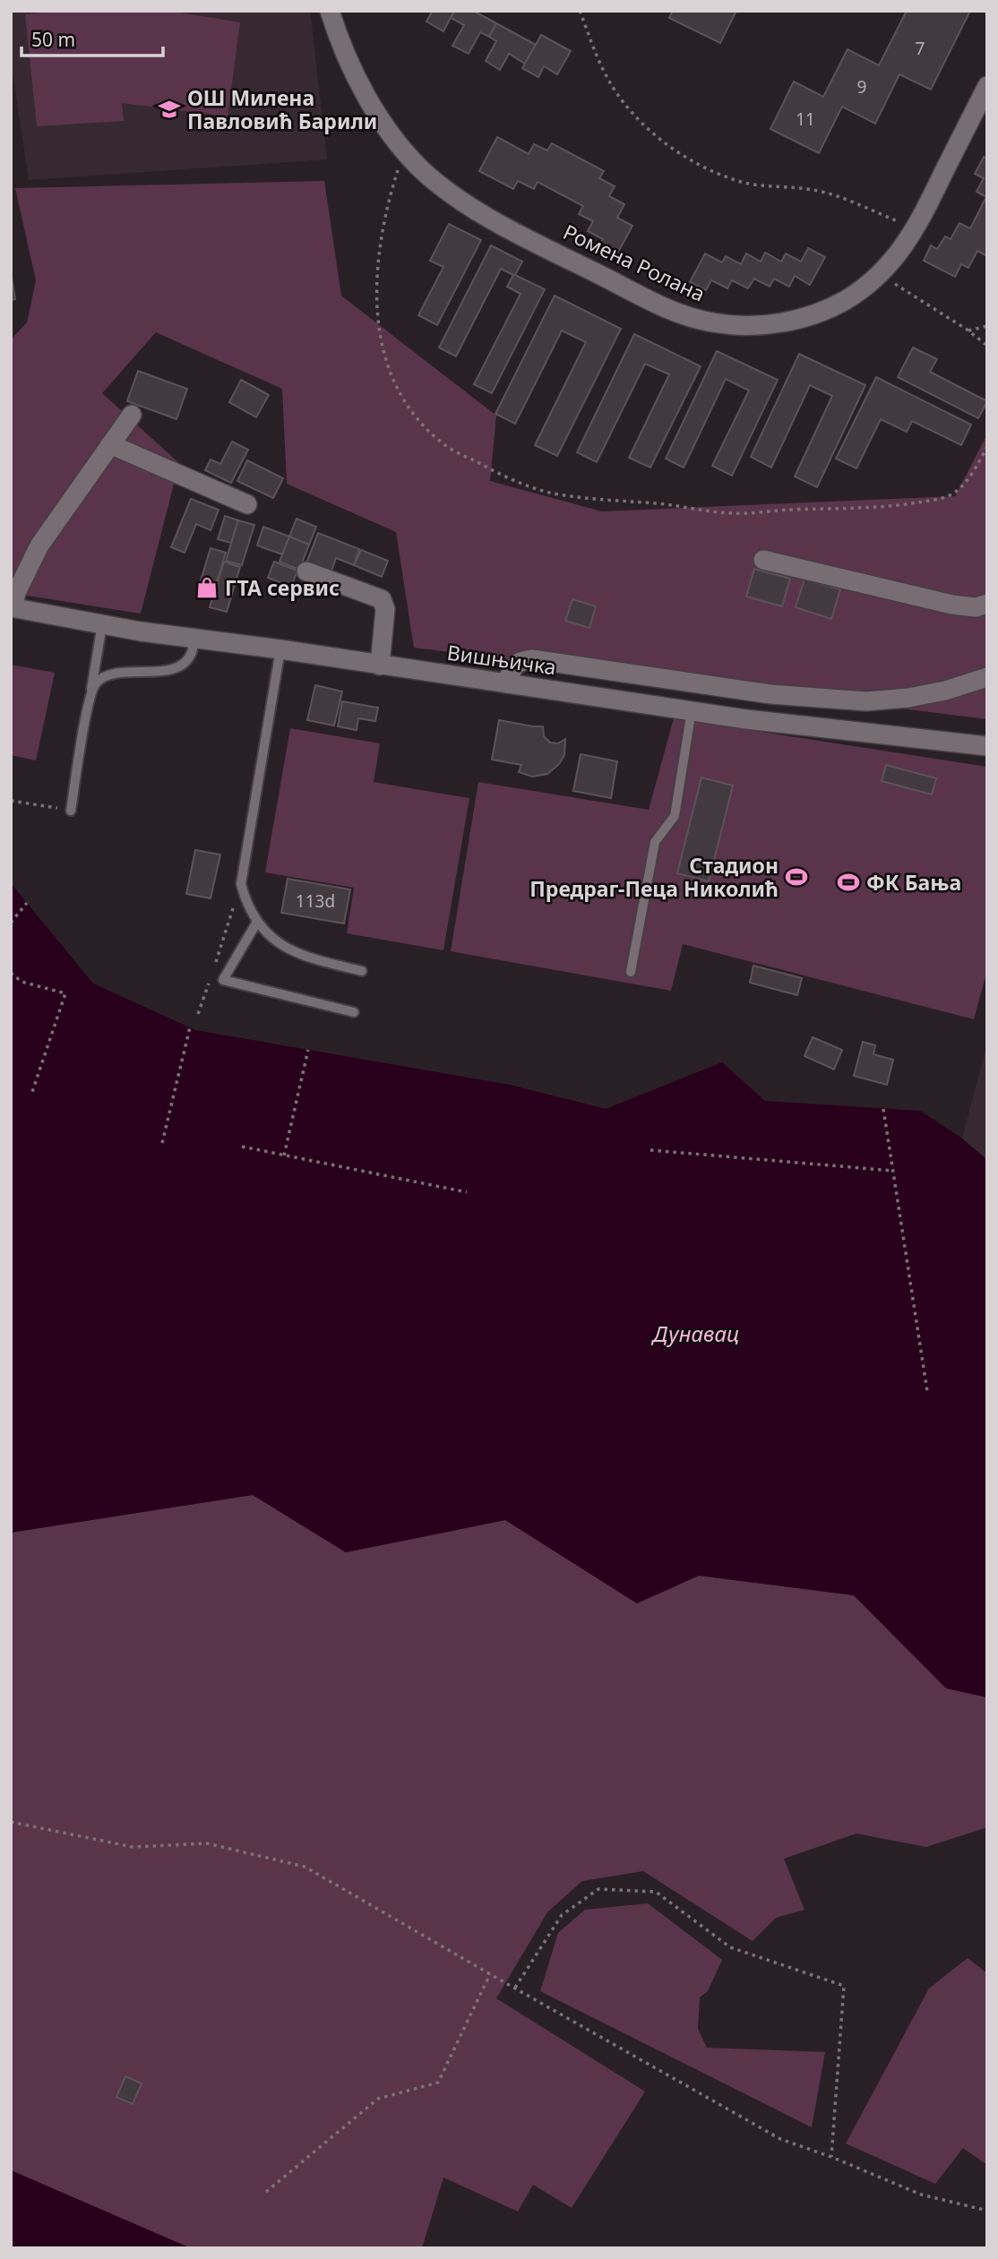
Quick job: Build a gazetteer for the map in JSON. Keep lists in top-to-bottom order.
{
  "streets": {
    "street": ["Ромена Ролана", "Вишњичка"]
  },
  "water": ["Дунавац"],
  "places": {
    "school or university": ["ОШ Милена Павловић Барили"],
    "shop": ["ГТА сервис"],
    "sports": ["Стадион Предраг-Пеца Николић", "ФК Бања"]
  },
  "house_numbers": [
    "7",
    "9",
    "11",
    "113d"
  ],
  "scale_bar": "50 m"
}
